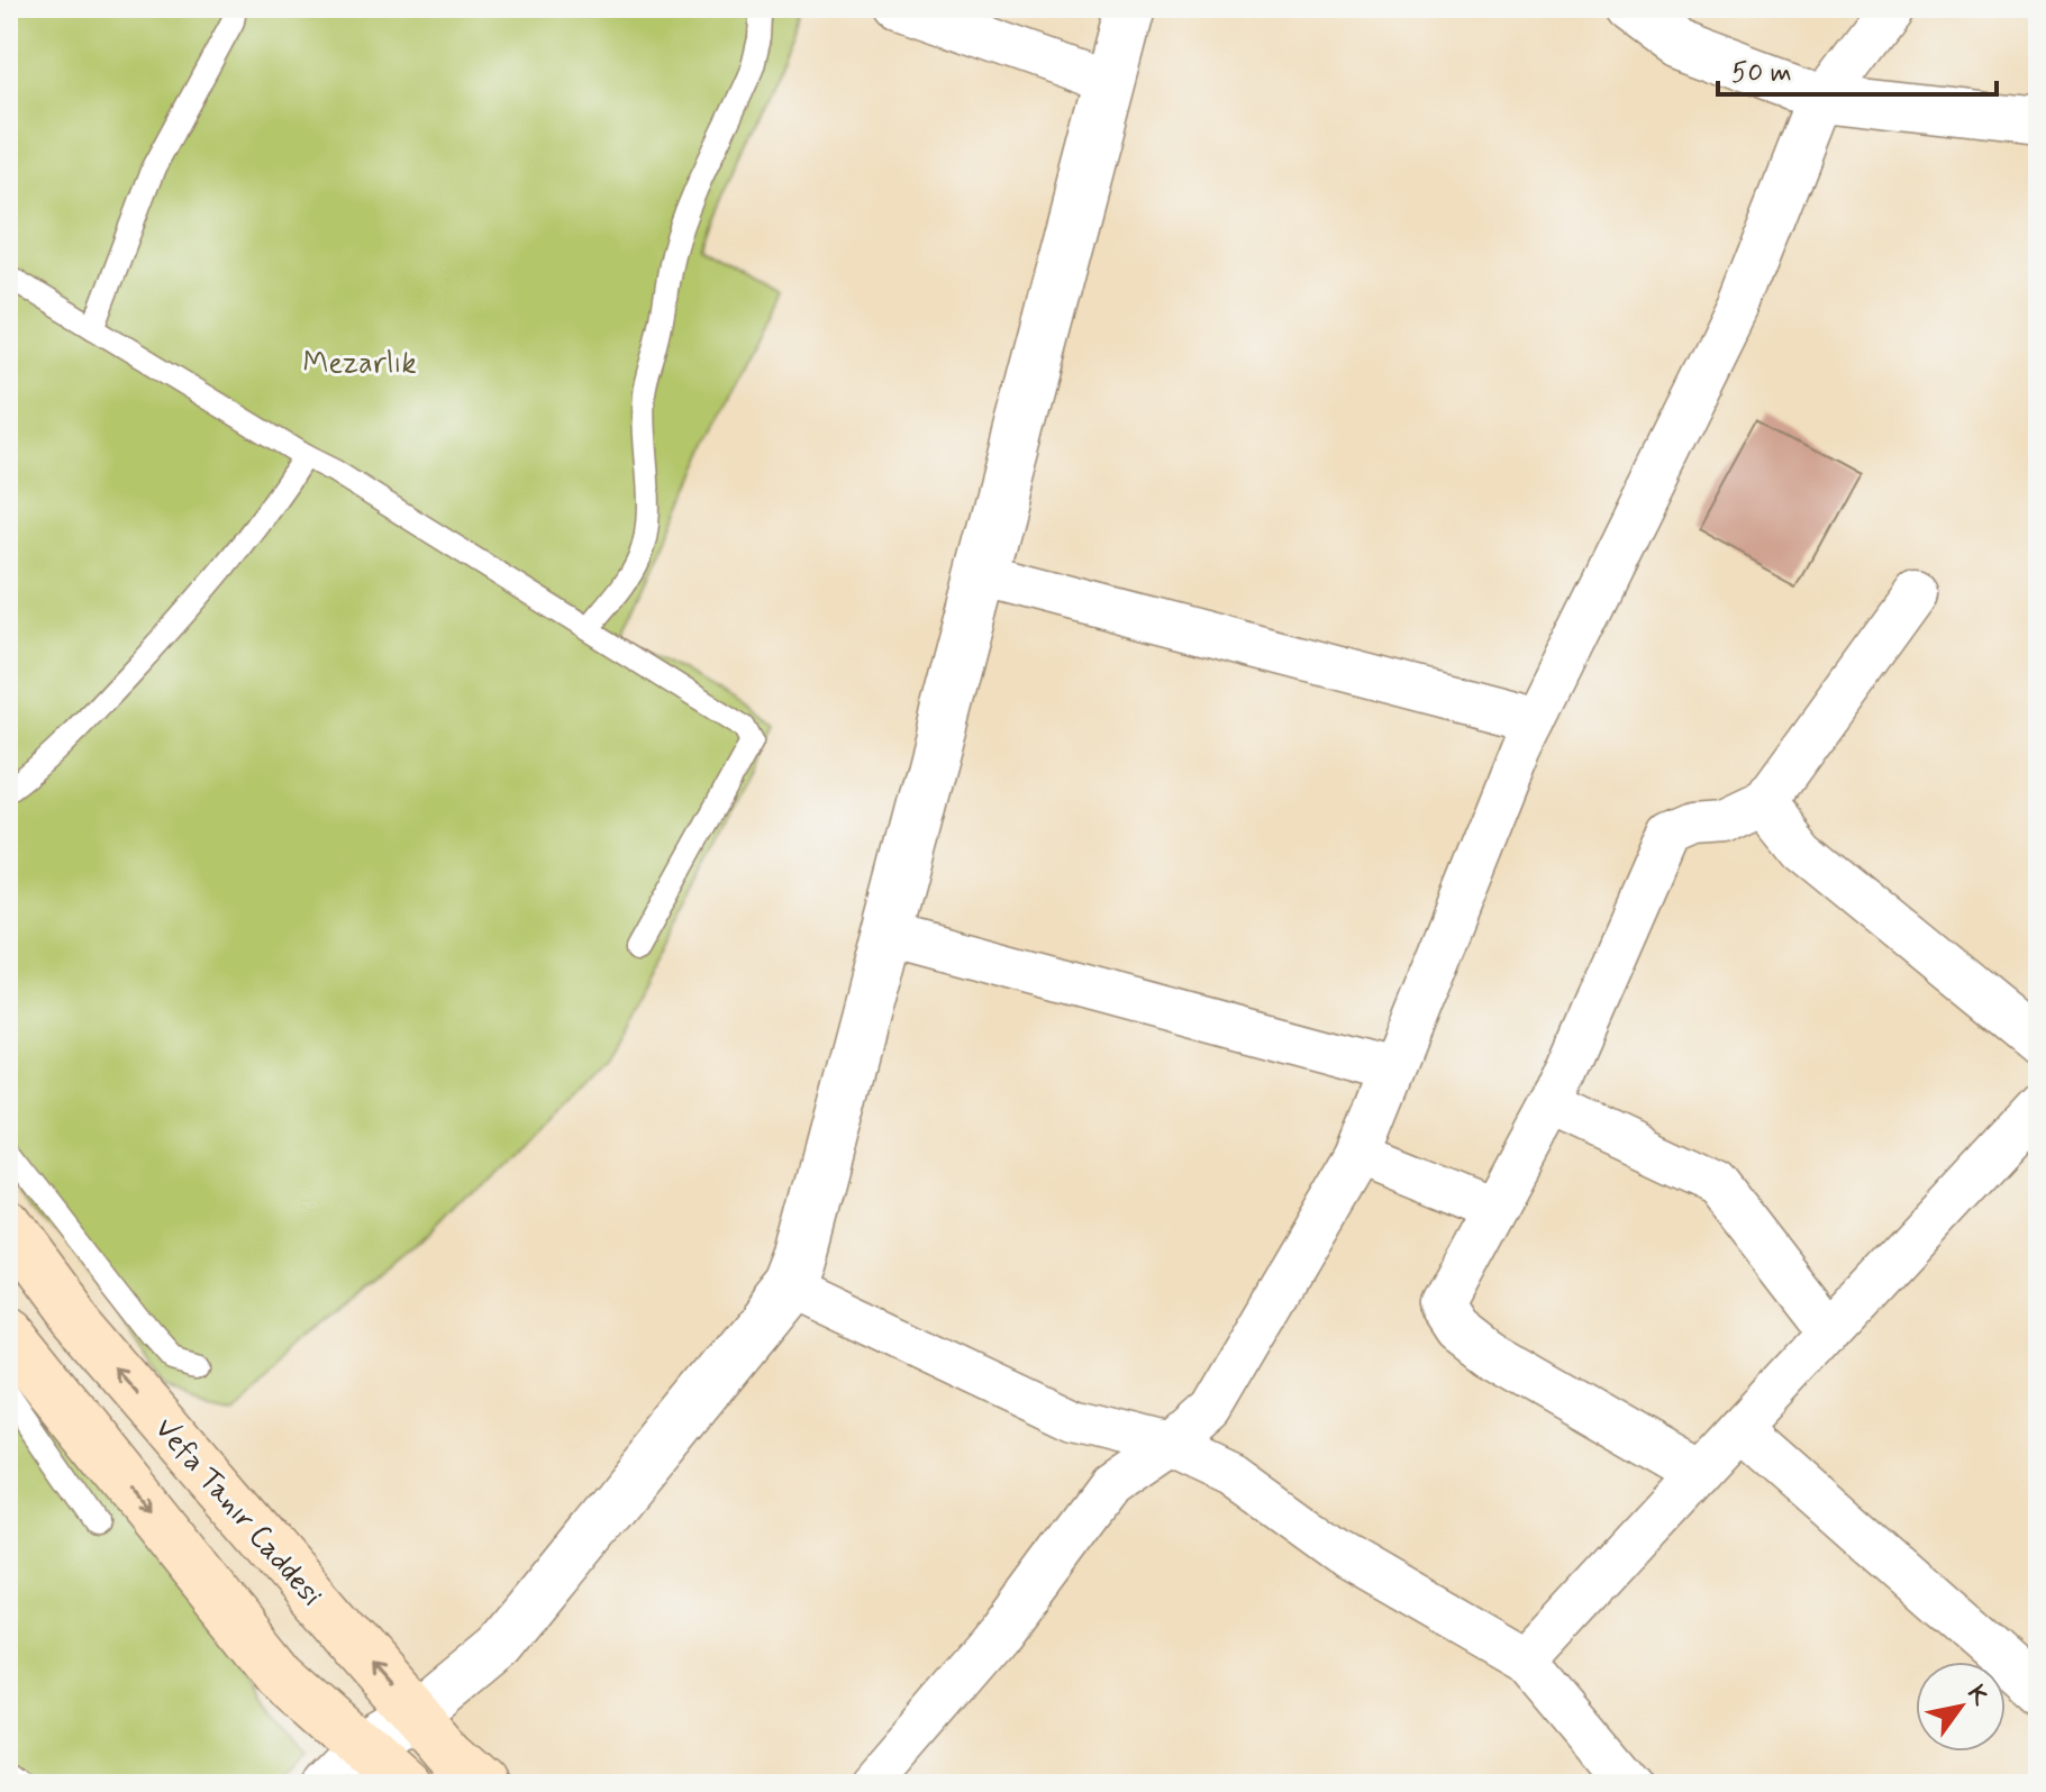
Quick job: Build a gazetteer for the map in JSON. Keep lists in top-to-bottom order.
{
  "streets": {
    "main road": ["Vefa Tanır Caddesi"]
  },
  "parks": ["Mezarlık"],
  "scale_bar": "50 m",
  "north": "top right"
}
